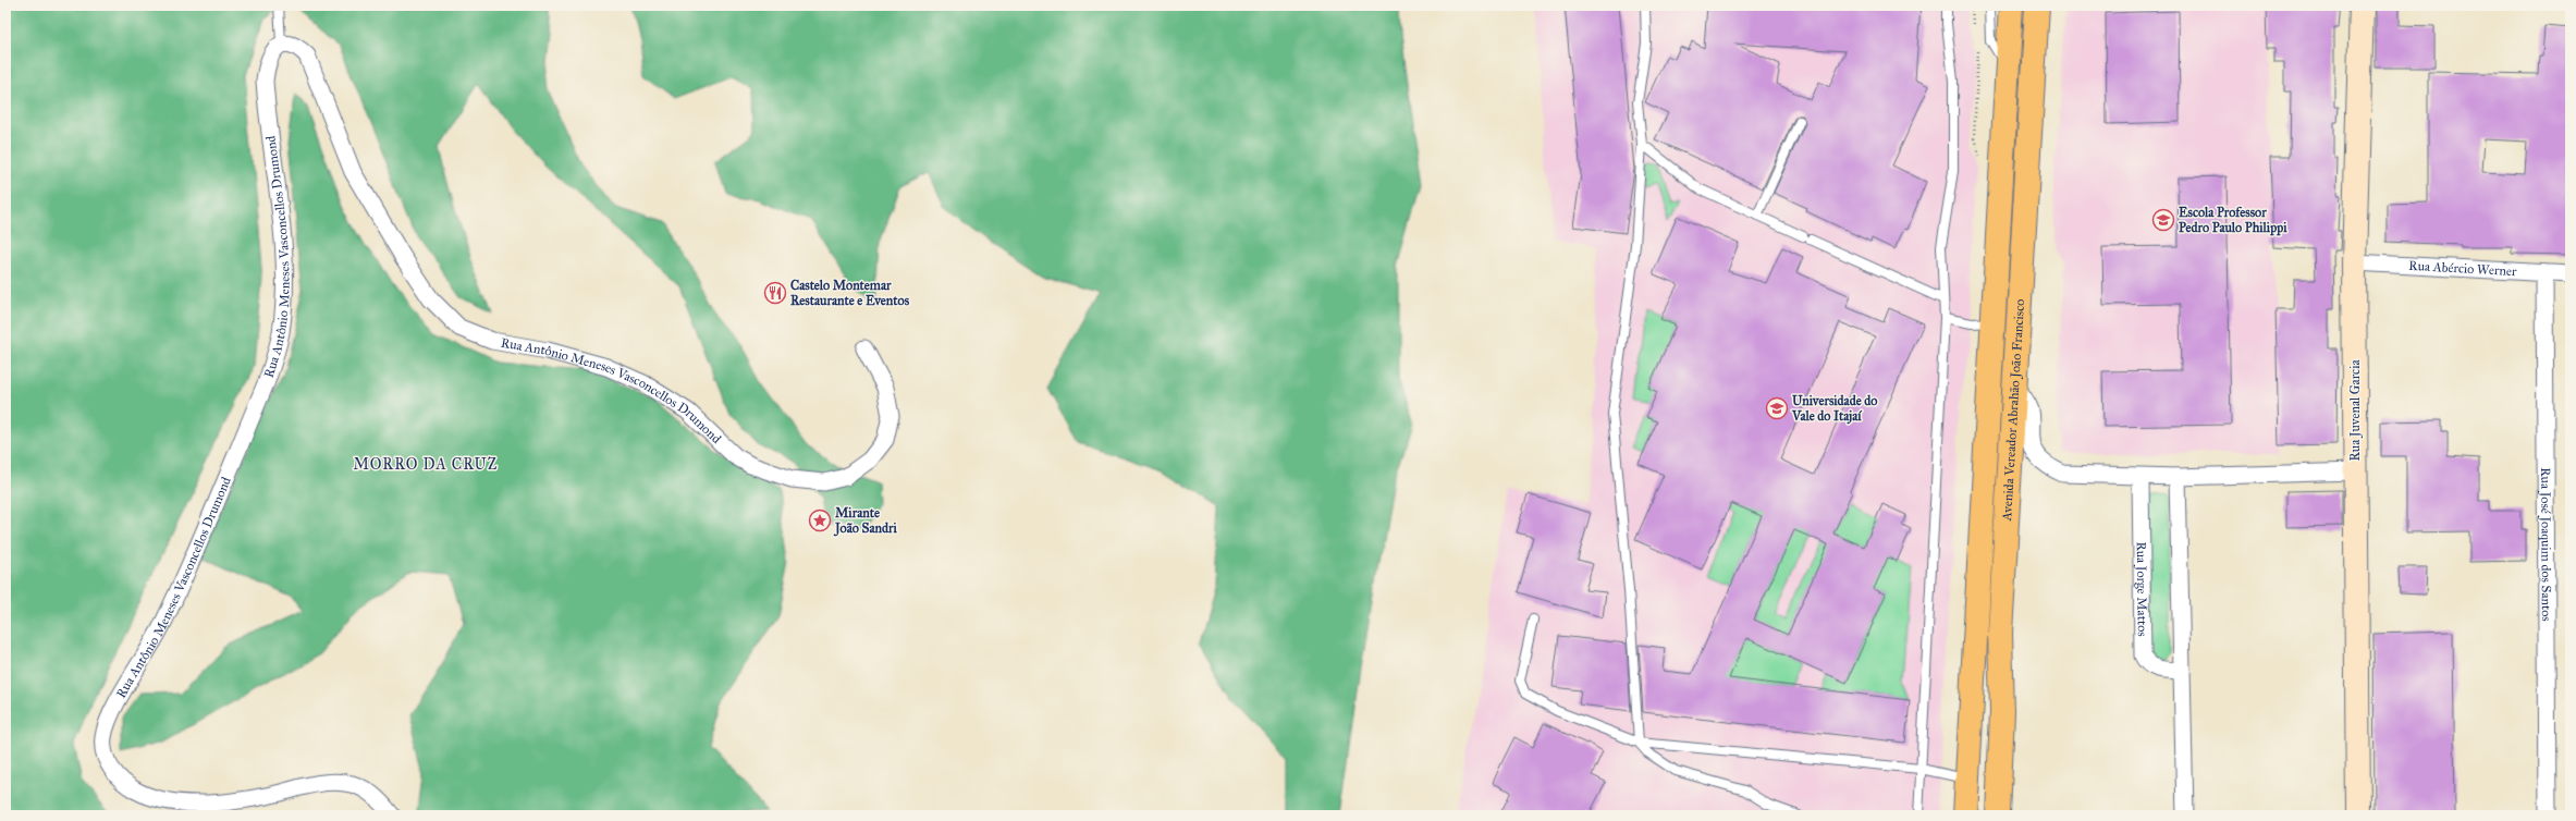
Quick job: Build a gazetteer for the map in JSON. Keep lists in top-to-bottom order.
{
  "streets": {
    "main road": ["Avenida Vereador Abrahão João Francisco", "Rua Juvenal Garcia"],
    "street": [
      "Rua Antônio Meneses Vasconcellos Drumond",
      "Rua Abércio Werner",
      "Rua José Joaquim dos Santos",
      "Rua Jorge Mattos"
    ]
  },
  "crossings": [
    ["Rua Abércio Werner", "Rua Juvenal Garcia"],
    ["Rua Abércio Werner", "Rua José Joaquim dos Santos"]
  ],
  "districts": ["MORRO DA CRUZ"],
  "places": {
    "school or university": ["Escola Professor Pedro Paulo Philippi", "Universidade do Vale do Itajaí"],
    "restaurant": ["Castelo Montemar Restaurante e Eventos"],
    "place": ["Mirante João Sandri"]
  }
}
